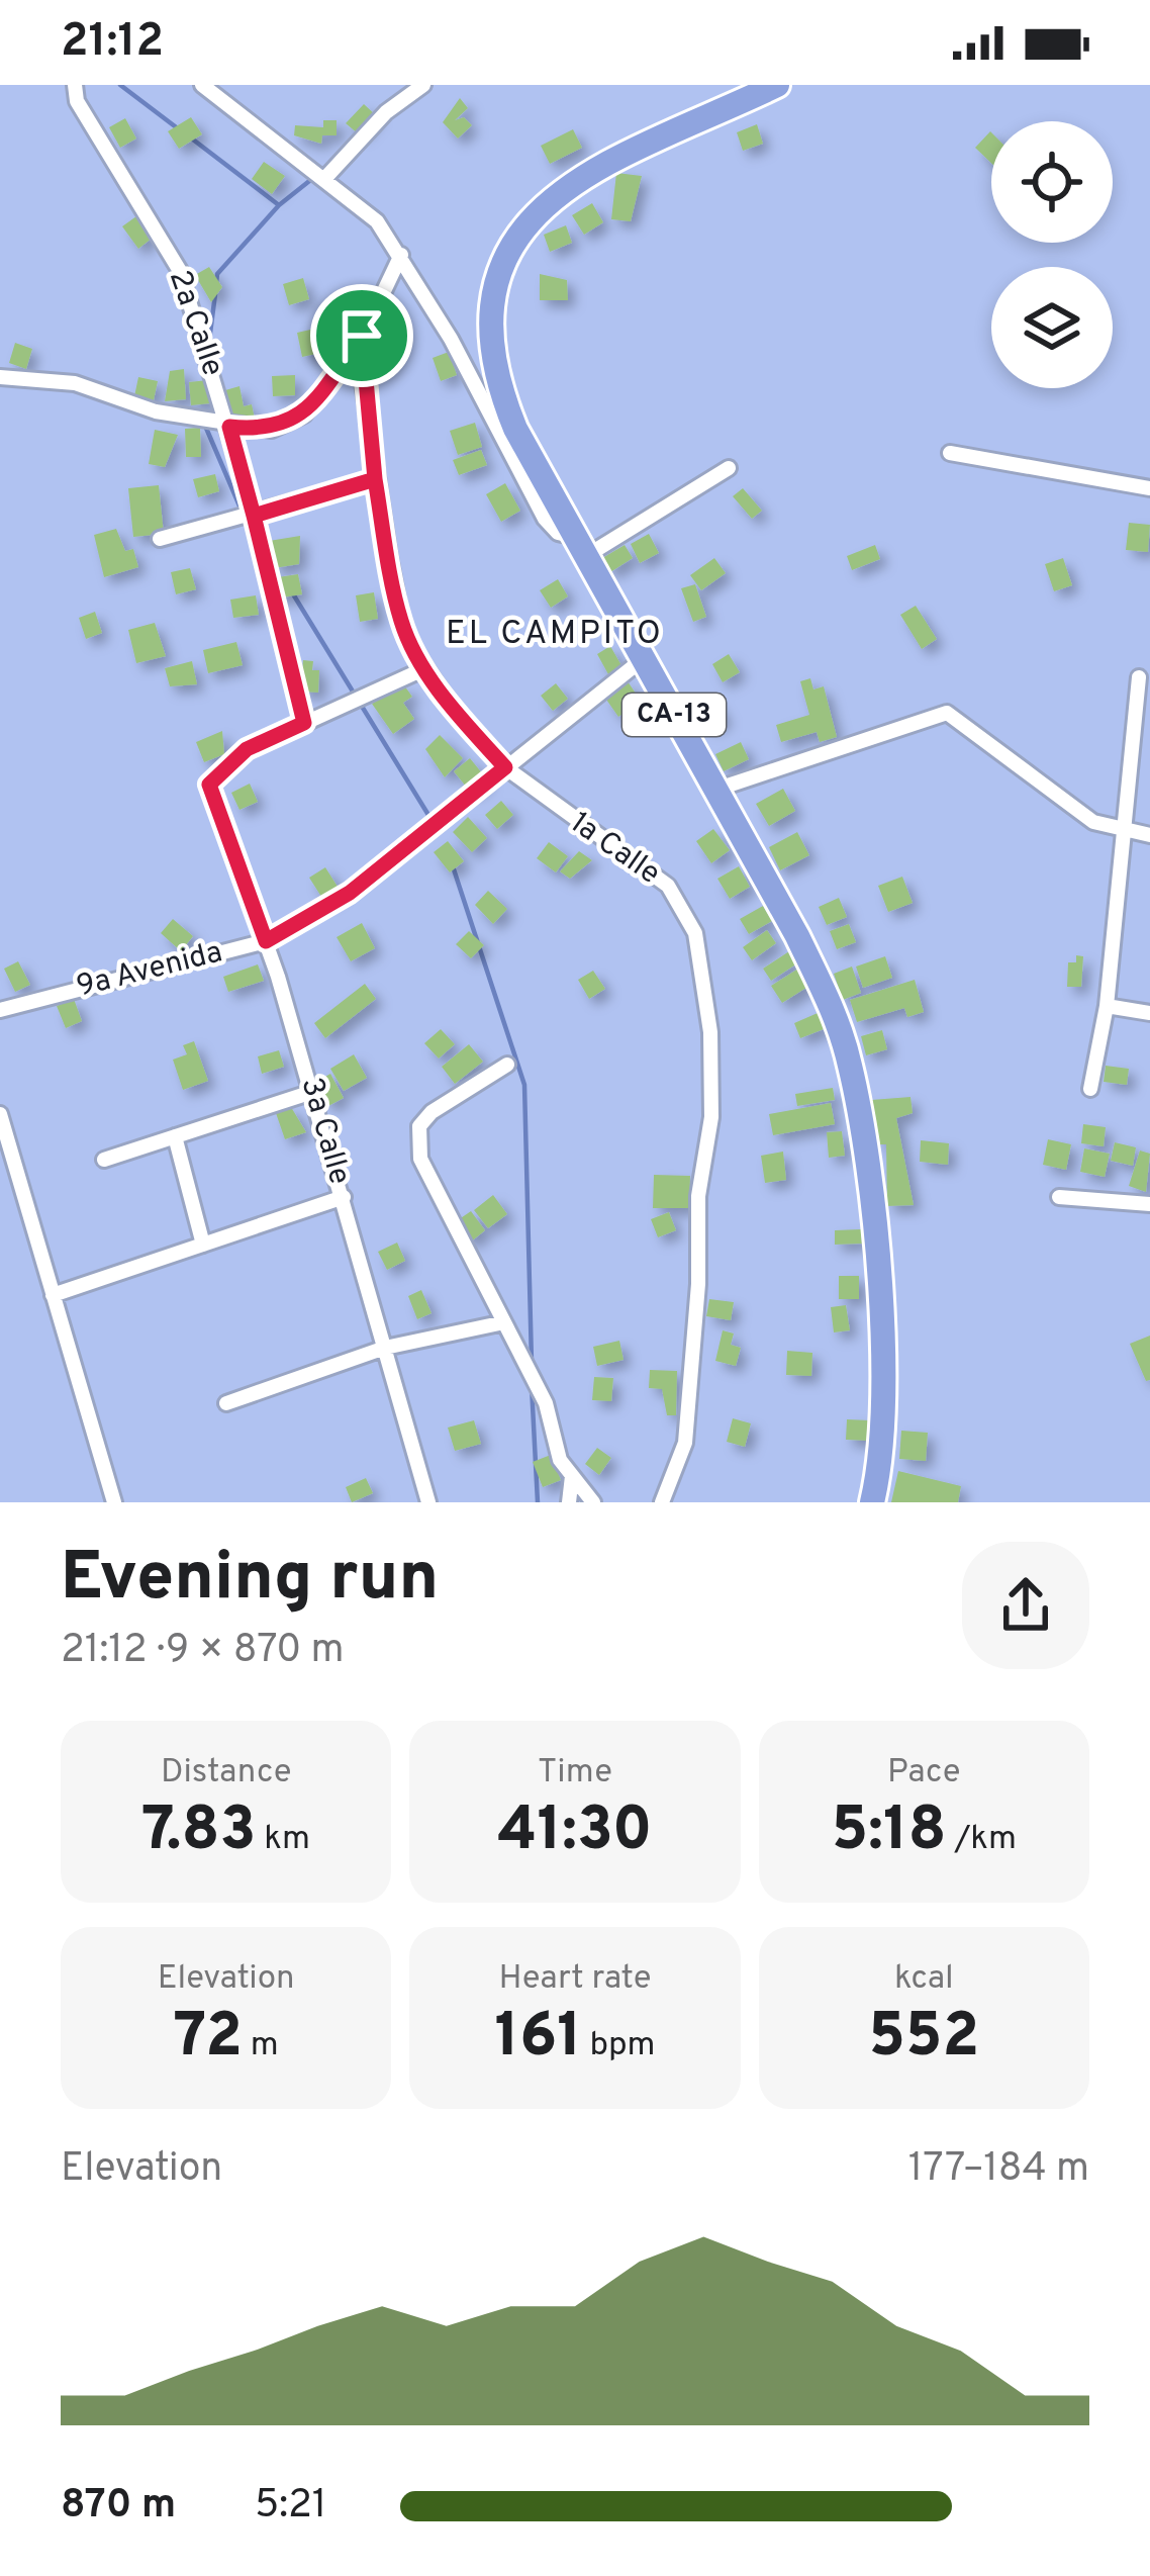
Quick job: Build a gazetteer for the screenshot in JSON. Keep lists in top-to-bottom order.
{
  "streets": {
    "highway": ["CA-13"],
    "street": [
      "2a Calle",
      "1a Calle",
      "9a Avenida",
      "3a Calle"
    ]
  },
  "crossings": [
    ["2a Calle", "3a Calle"],
    ["CA-13", "9a Avenida"],
    ["1a Calle", "9a Avenida"],
    ["9a Avenida", "3a Calle"]
  ],
  "districts": ["EL CAMPITO"],
  "page": {
    "status": "21:12",
    "heading": ["Evening run", "21:12 · 9 × 870 m"],
    "stats": [
      ["Distance", "7.83 km"],
      ["Time", "41:30"],
      ["Pace", "5:18 /km"],
      ["Elevation", "72 m"],
      ["Heart rate", "161 bpm"],
      ["kcal", "552"]
    ],
    "chart": ["Elevation", "177–184 m"],
    "list": [
      {
        "name": "870 m",
        "note": "5:21"
      }
    ]
  }
}
